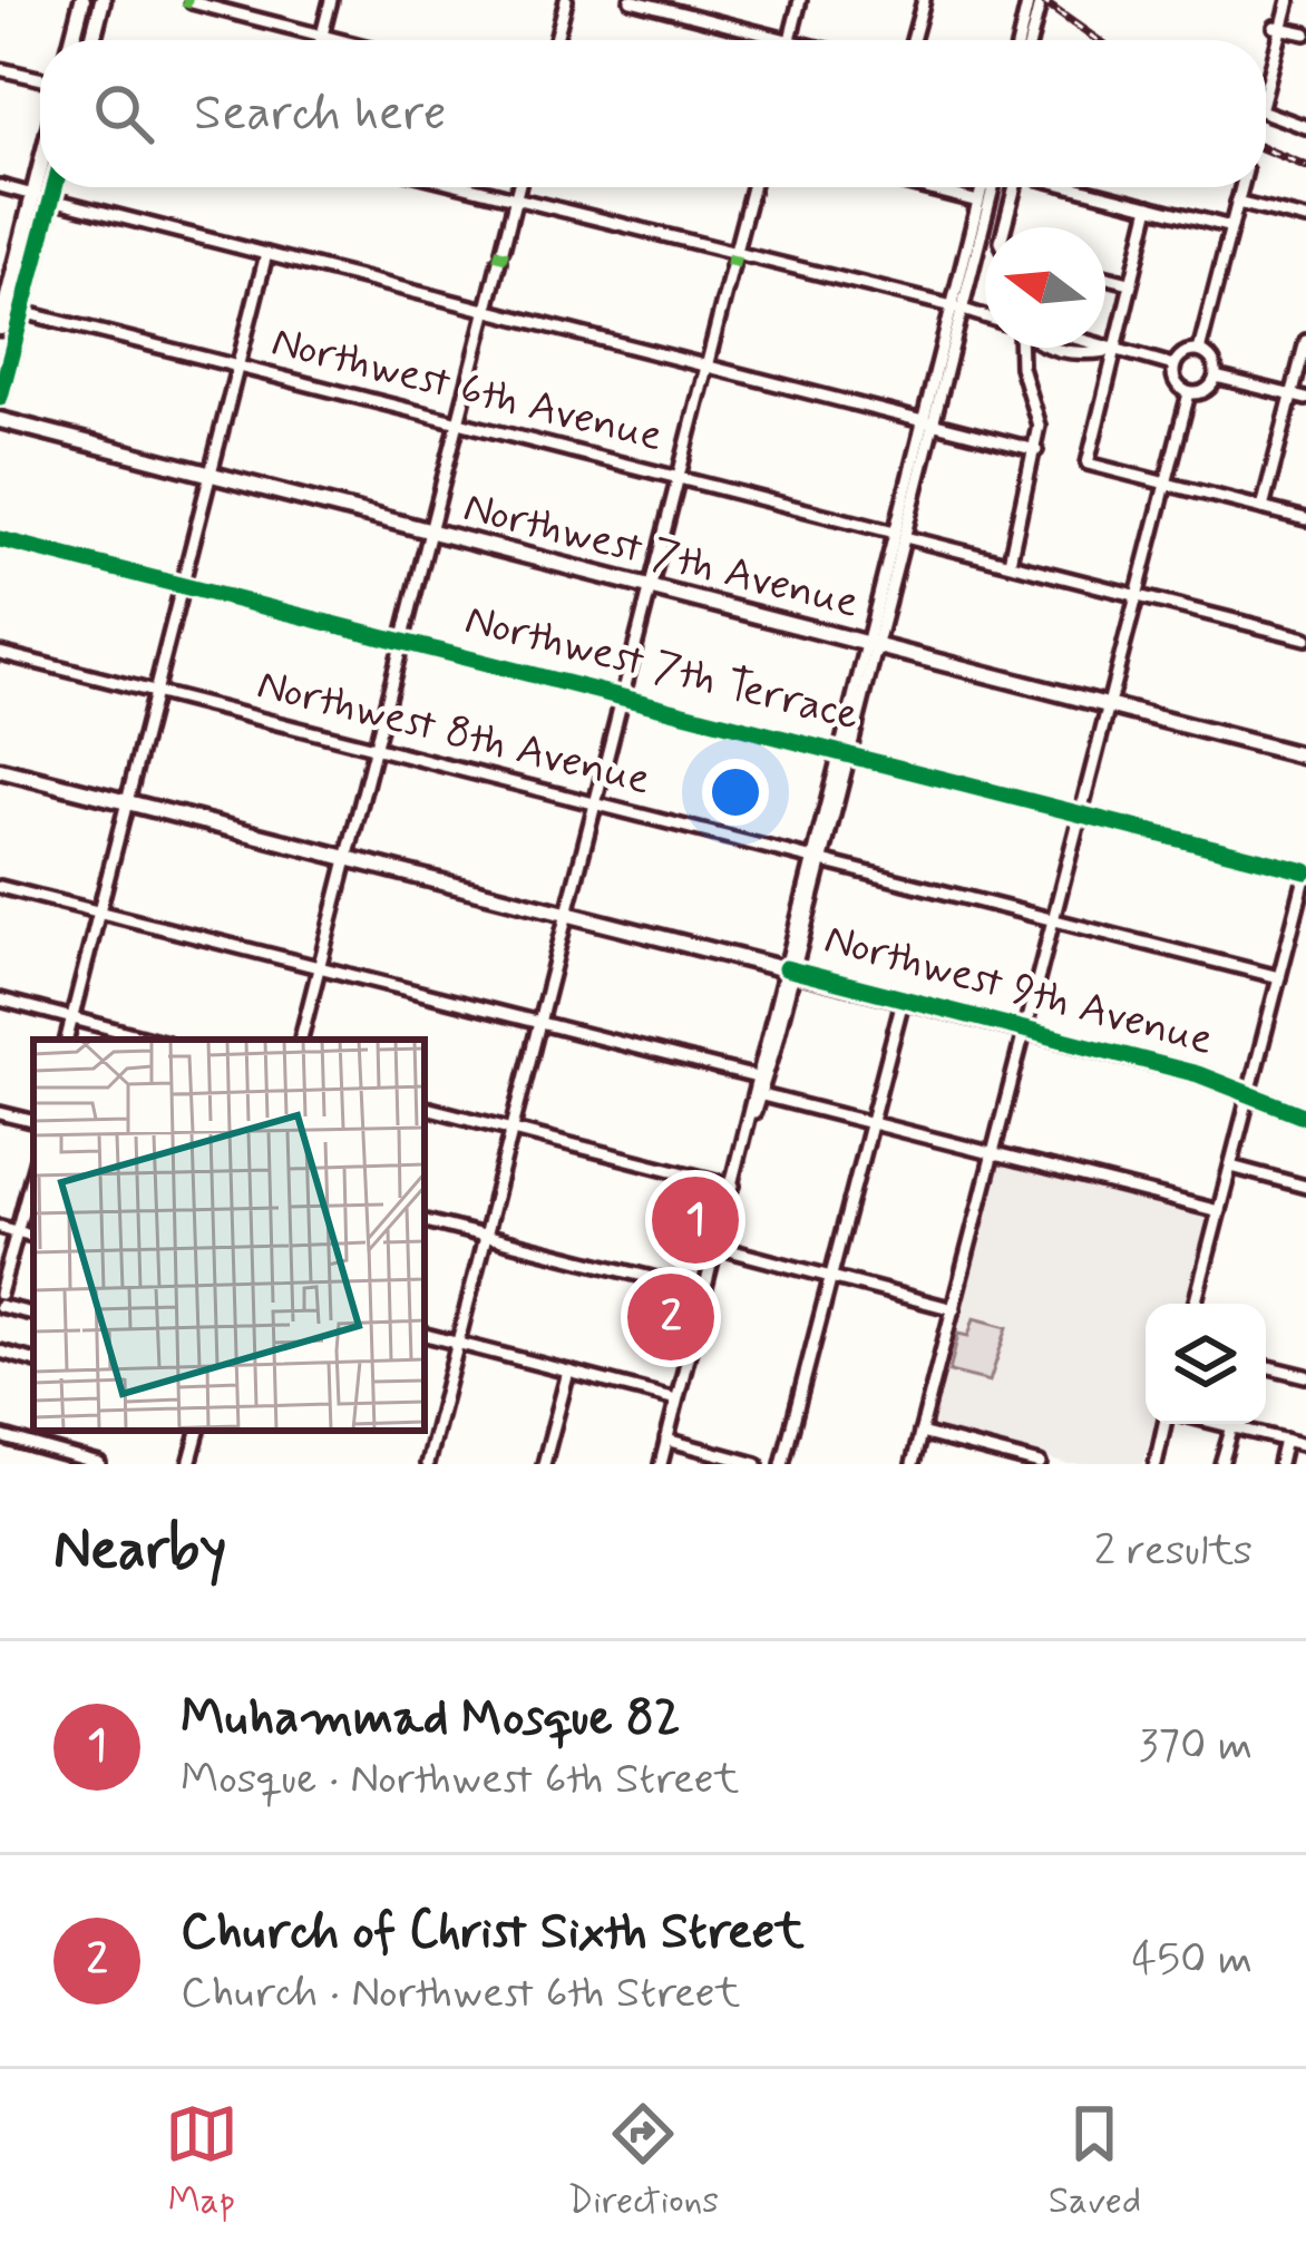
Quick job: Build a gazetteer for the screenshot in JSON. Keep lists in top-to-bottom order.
{
  "streets": {
    "main road": ["Northwest 7th Avenue", "Northwest 9th Avenue"],
    "street": ["Northwest 6th Avenue", "Northwest 7th Terrace", "Northwest 8th Avenue"]
  },
  "north": "left",
  "page": {
    "search": "Search here",
    "pins": ["1", "2"],
    "heading": ["Nearby", "2 results"],
    "list": [
      {
        "mark": "1",
        "name": "Muhammad Mosque 82",
        "note": "Mosque · Northwest 6th Street",
        "value": "370 m"
      },
      {
        "mark": "2",
        "name": "Church of Christ Sixth Street",
        "note": "Church · Northwest 6th Street",
        "value": "450 m"
      }
    ],
    "nav": ["Map", "Directions", "Saved"]
  }
}
